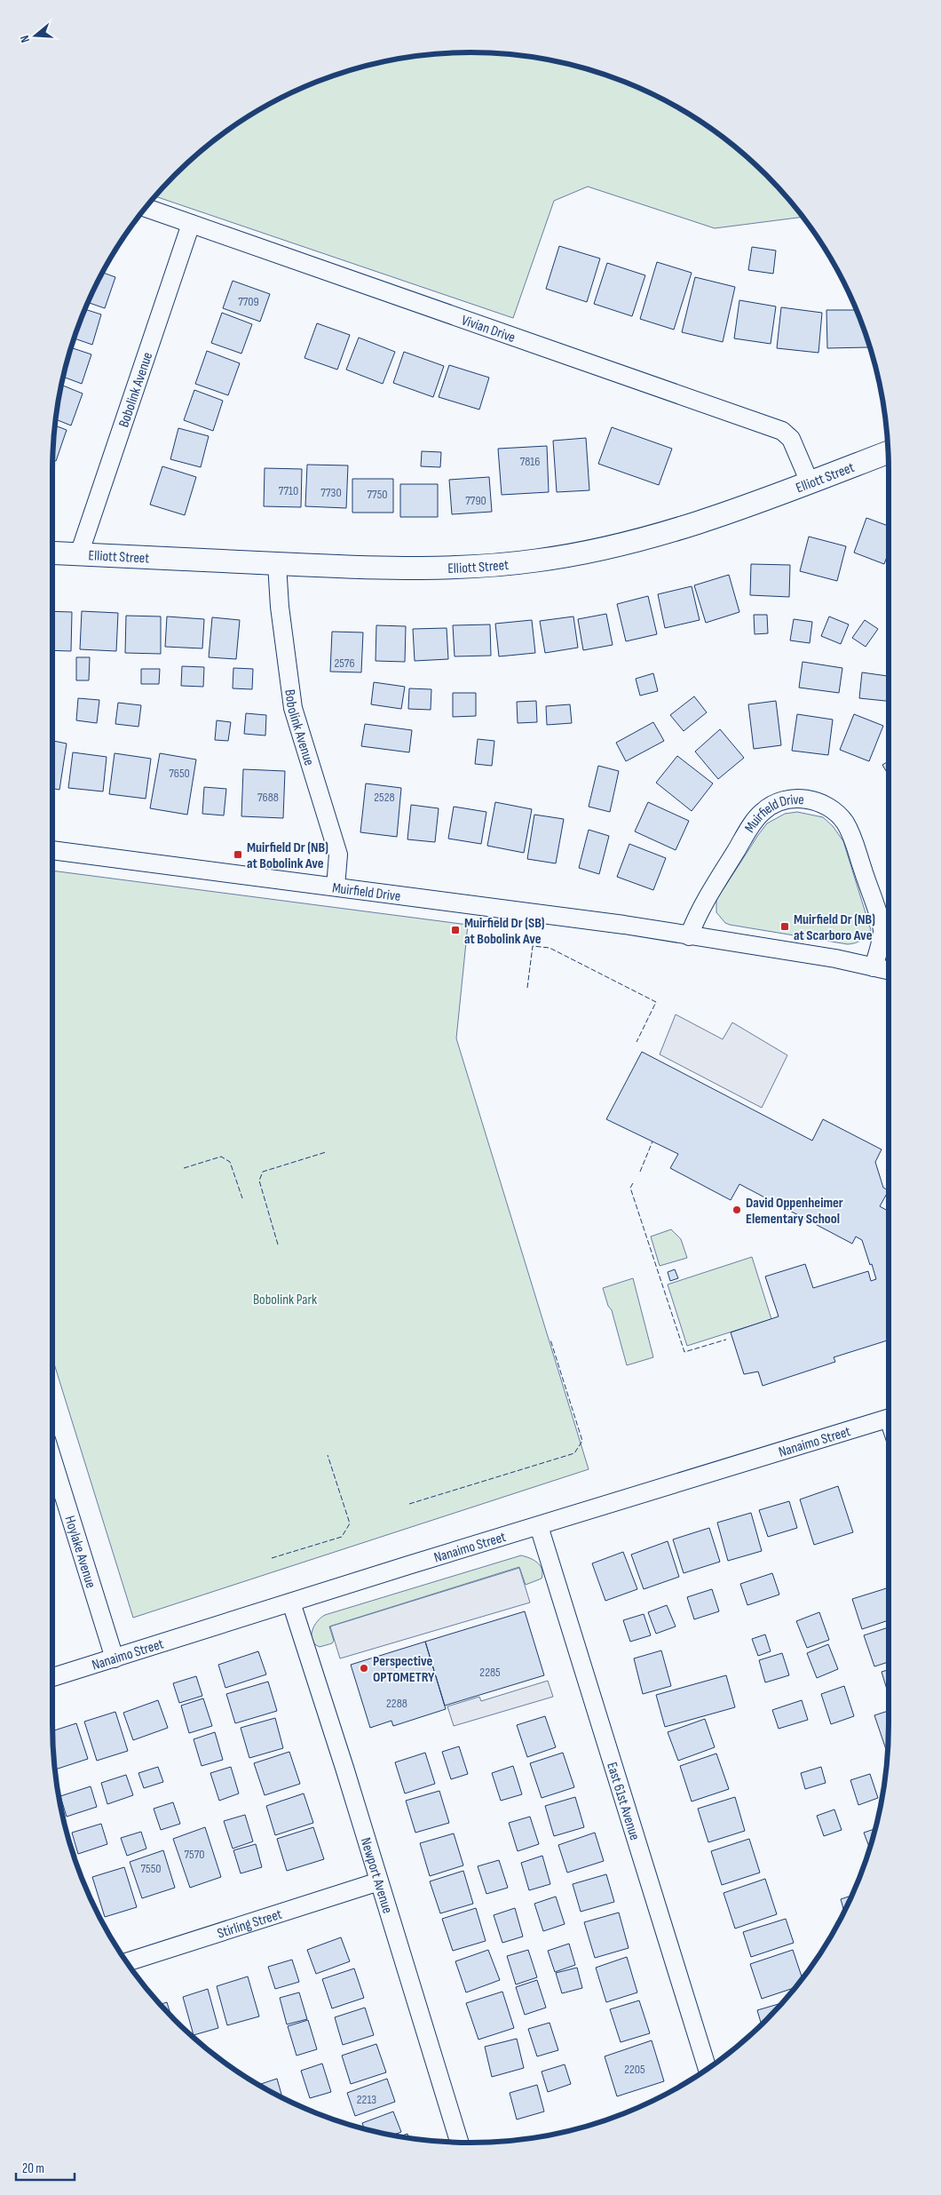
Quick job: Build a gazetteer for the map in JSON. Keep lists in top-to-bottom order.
{
  "streets": {
    "street": [
      "Vivian Drive",
      "Bobolink Avenue",
      "Elliott Street",
      "Muirfield Drive",
      "Nanaimo Street",
      "Hoylake Avenue",
      "East 61st Avenue",
      "Newport Avenue",
      "Stirling Street"
    ]
  },
  "crossings": [
    ["Vivian Drive", "Bobolink Avenue"],
    ["Vivian Drive", "Elliott Street"],
    ["Bobolink Avenue", "Elliott Street"],
    ["Bobolink Avenue", "Muirfield Drive"],
    ["Nanaimo Street", "Hoylake Avenue"],
    ["Nanaimo Street", "East 61st Avenue"],
    ["Nanaimo Street", "Newport Avenue"],
    ["Newport Avenue", "Stirling Street"]
  ],
  "parks": ["Bobolink Park"],
  "places": {
    "transit": ["Muirfield Dr (NB) at Bobolink Ave", "Muirfield Dr (NB) at Scarboro Ave", "Muirfield Dr (SB) at Bobolink Ave"],
    "other": ["David Oppenheimer Elementary School", "Perspective OPTOMETRY"]
  },
  "house_numbers": [
    "7709",
    "7816",
    "7710",
    "7730",
    "7750",
    "7790",
    "2576",
    "7650",
    "7688",
    "2528",
    "2285",
    "2288",
    "7570",
    "7550",
    "2205",
    "2213"
  ],
  "scale_bar": "20 m",
  "north": "left"
}
